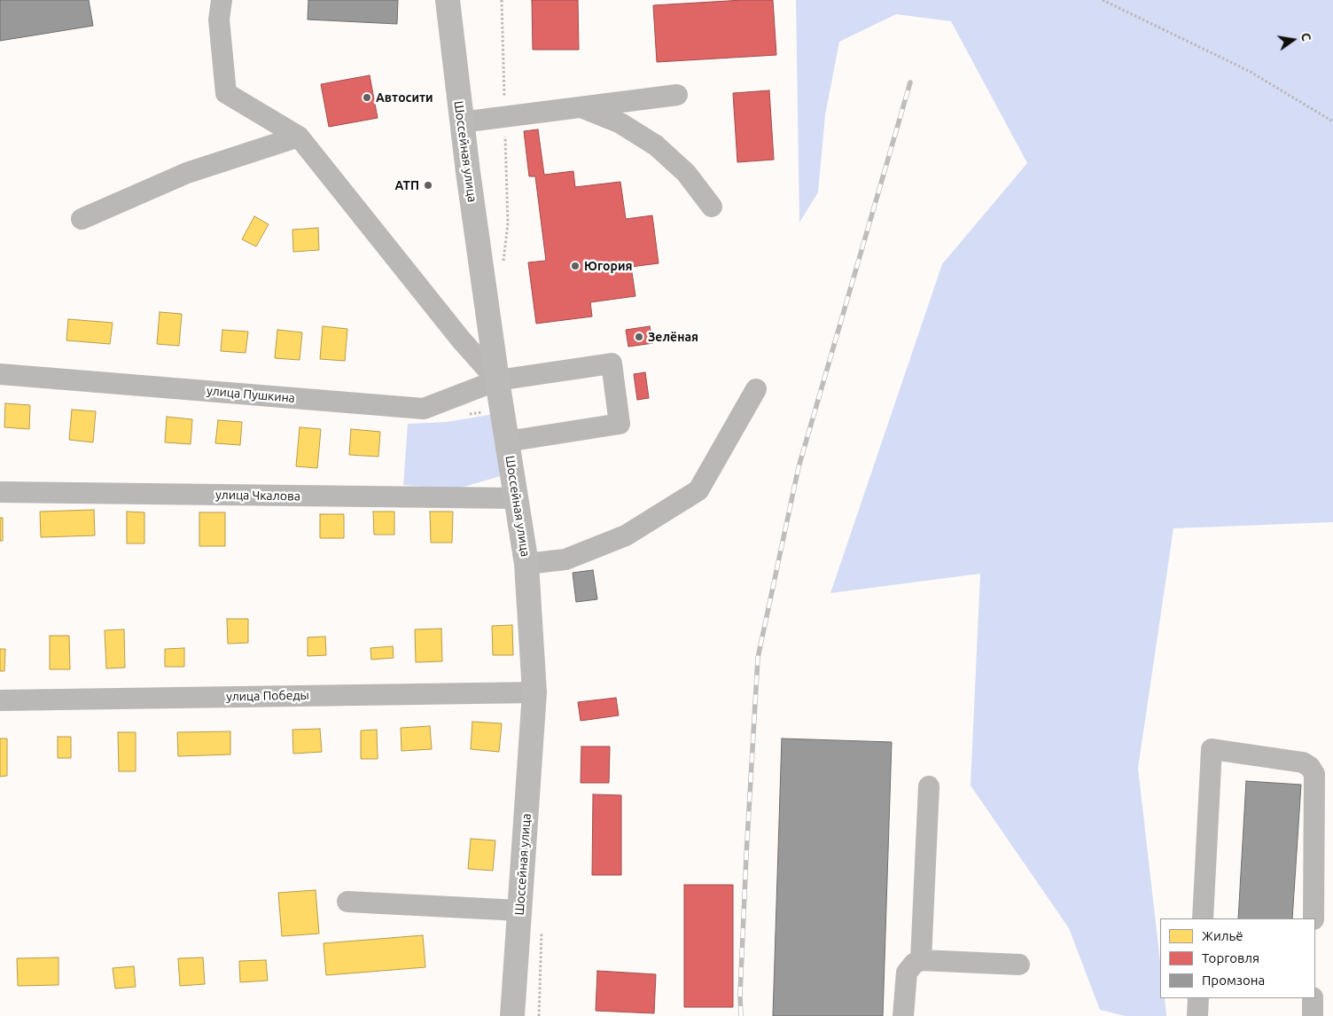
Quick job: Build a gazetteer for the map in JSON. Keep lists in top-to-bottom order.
{
  "streets": {
    "main road": ["Шоссейная улица"],
    "street": ["улица Пушкина", "улица Чкалова", "улица Победы"]
  },
  "crossings": [
    ["Шоссейная улица", "улица Пушкина"],
    ["Шоссейная улица", "улица Чкалова"],
    ["Шоссейная улица", "улица Победы"]
  ],
  "places": [
    "Автосити",
    "АТП",
    "Югория",
    "Зелёная"
  ],
  "legend": ["Жильё", "Торговля", "Промзона"],
  "north": "right"
}
